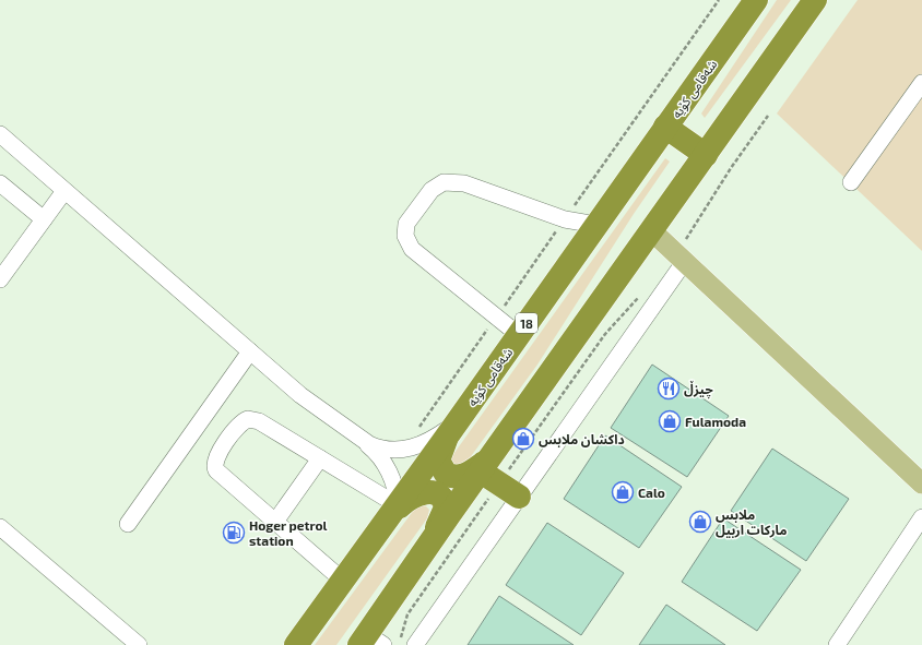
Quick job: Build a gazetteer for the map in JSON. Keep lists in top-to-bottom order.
{
  "streets": {
    "highway": ["شەقامی کۆیە", "18"]
  },
  "places": {
    "restaurant": ["چیزڵ"],
    "shop": [
      "Fulamoda",
      "داكشان ملابس",
      "Calo",
      "ملابس ماركات اربيل"
    ],
    "fuel station": ["Hoger petrol station"]
  }
}
